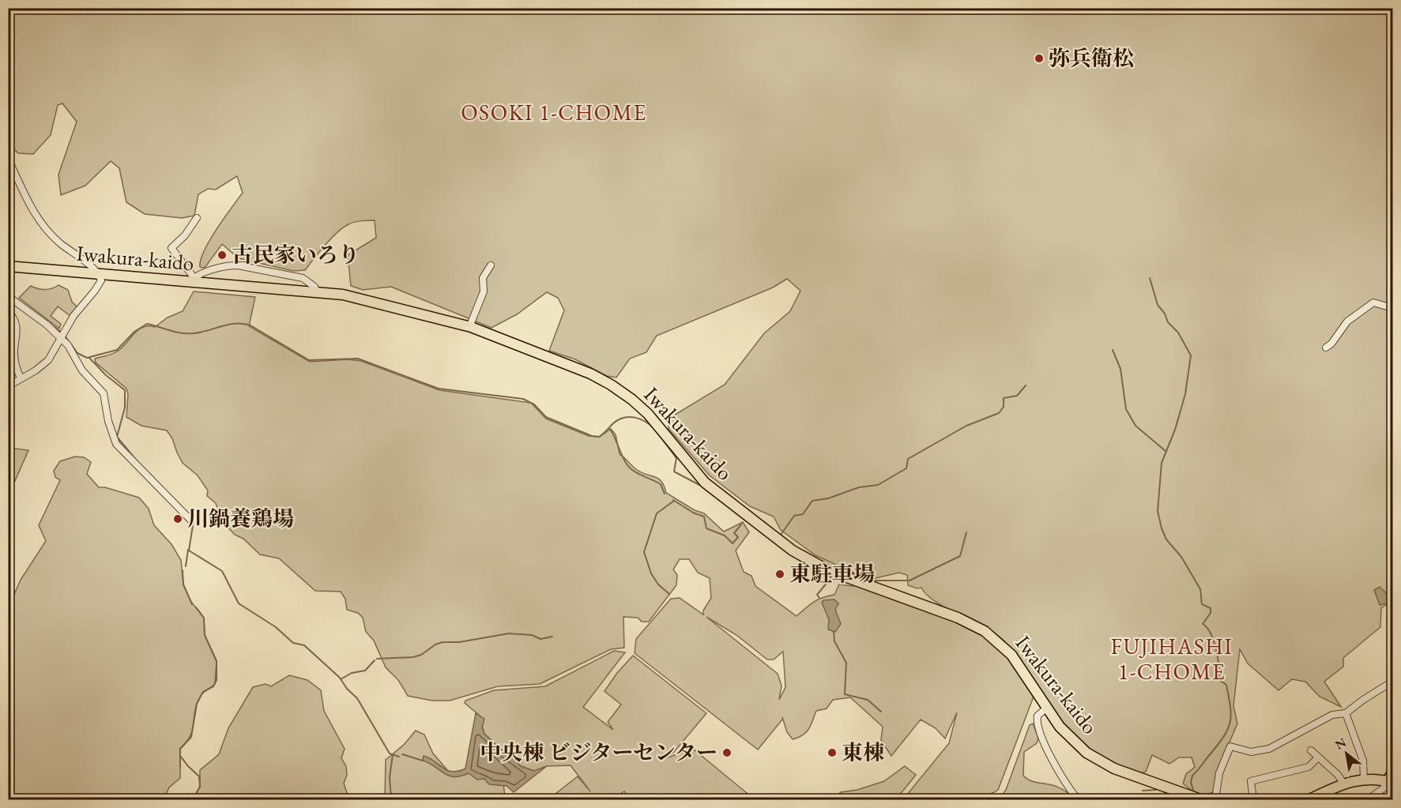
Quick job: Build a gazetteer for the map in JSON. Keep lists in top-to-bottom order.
{
  "streets": {
    "main road": ["Iwakura-kaido"]
  },
  "districts": ["OSOKI 1-CHOME", "FUJIHASHI 1-CHOME"],
  "places": [
    "弥兵衛松",
    "古民家いろり",
    "川鍋養鶏場",
    "東駐車場",
    "中央棟 ビジターセンター",
    "東棟"
  ],
  "north": "top left"
}
